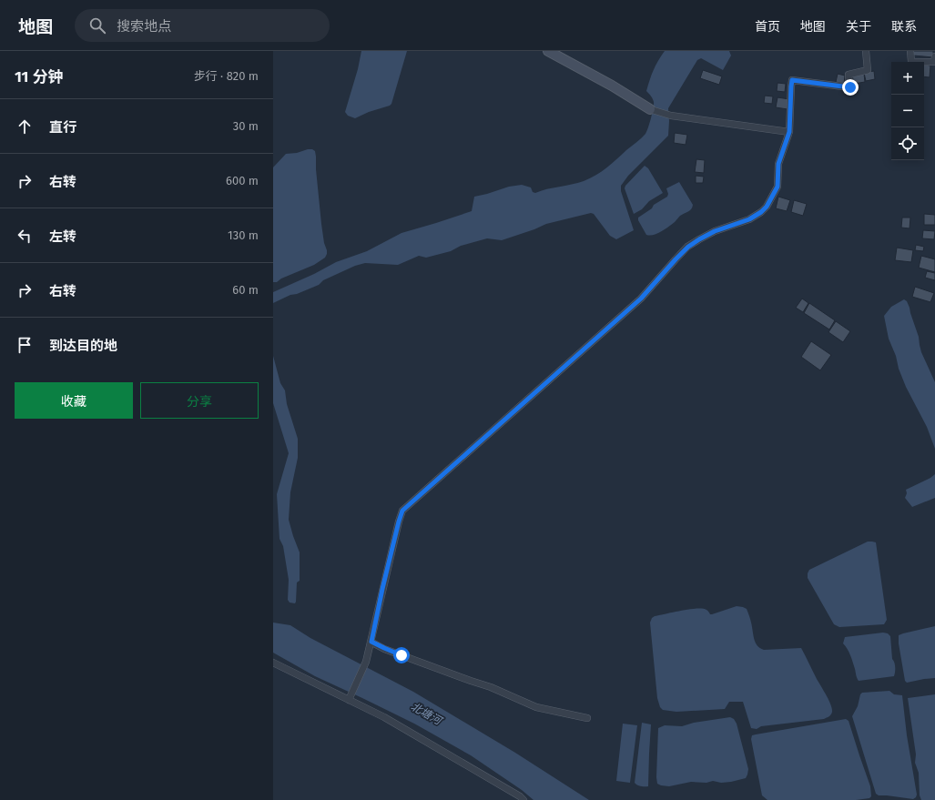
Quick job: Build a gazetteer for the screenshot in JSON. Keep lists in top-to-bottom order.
{
  "water": ["北塘河"],
  "page": {
    "header": "地图",
    "search": "搜索地点",
    "nav": [
      "首页",
      "地图",
      "关于",
      "联系"
    ],
    "heading": ["11 分钟", "步行 · 820 m"],
    "map_buttons": ["+", "−"],
    "list": [
      ["直行", "30 m"],
      ["右转", "600 m"],
      ["左转", "130 m"],
      ["右转", "60 m"],
      "到达目的地"
    ],
    "buttons": ["收藏", "分享"]
  }
}
